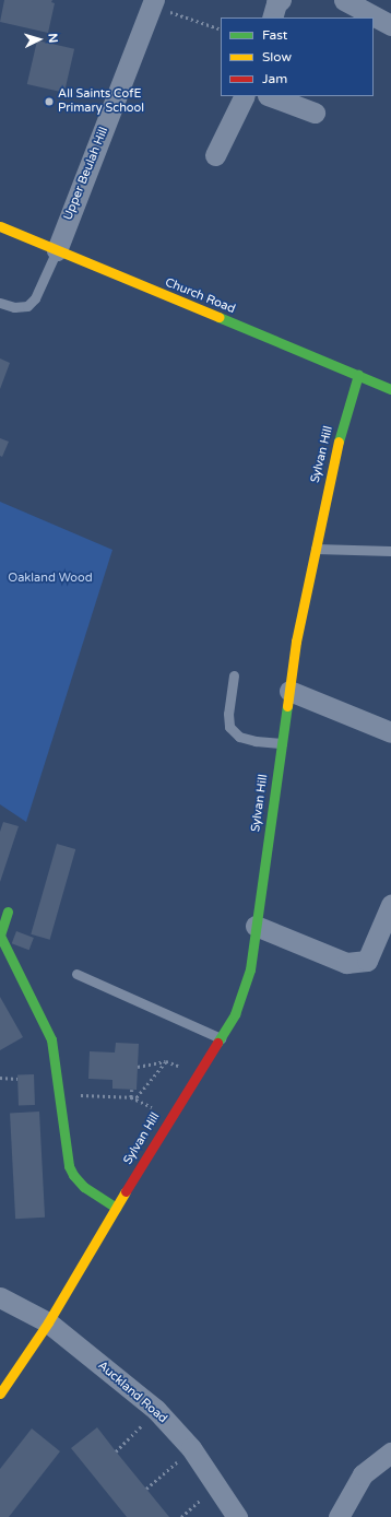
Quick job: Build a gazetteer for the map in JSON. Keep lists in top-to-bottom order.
{
  "streets": {
    "street": [
      "Upper Beulah Hill",
      "Church Road",
      "Sylvan Hill",
      "Auckland Road"
    ]
  },
  "crossings": [
    ["Upper Beulah Hill", "Church Road"],
    ["Church Road", "Sylvan Hill"],
    ["Sylvan Hill", "Auckland Road"]
  ],
  "parks": ["Oakland Wood"],
  "places": ["All Saints CofE Primary School"],
  "legend": ["Fast", "Slow", "Jam"],
  "north": "right"
}
